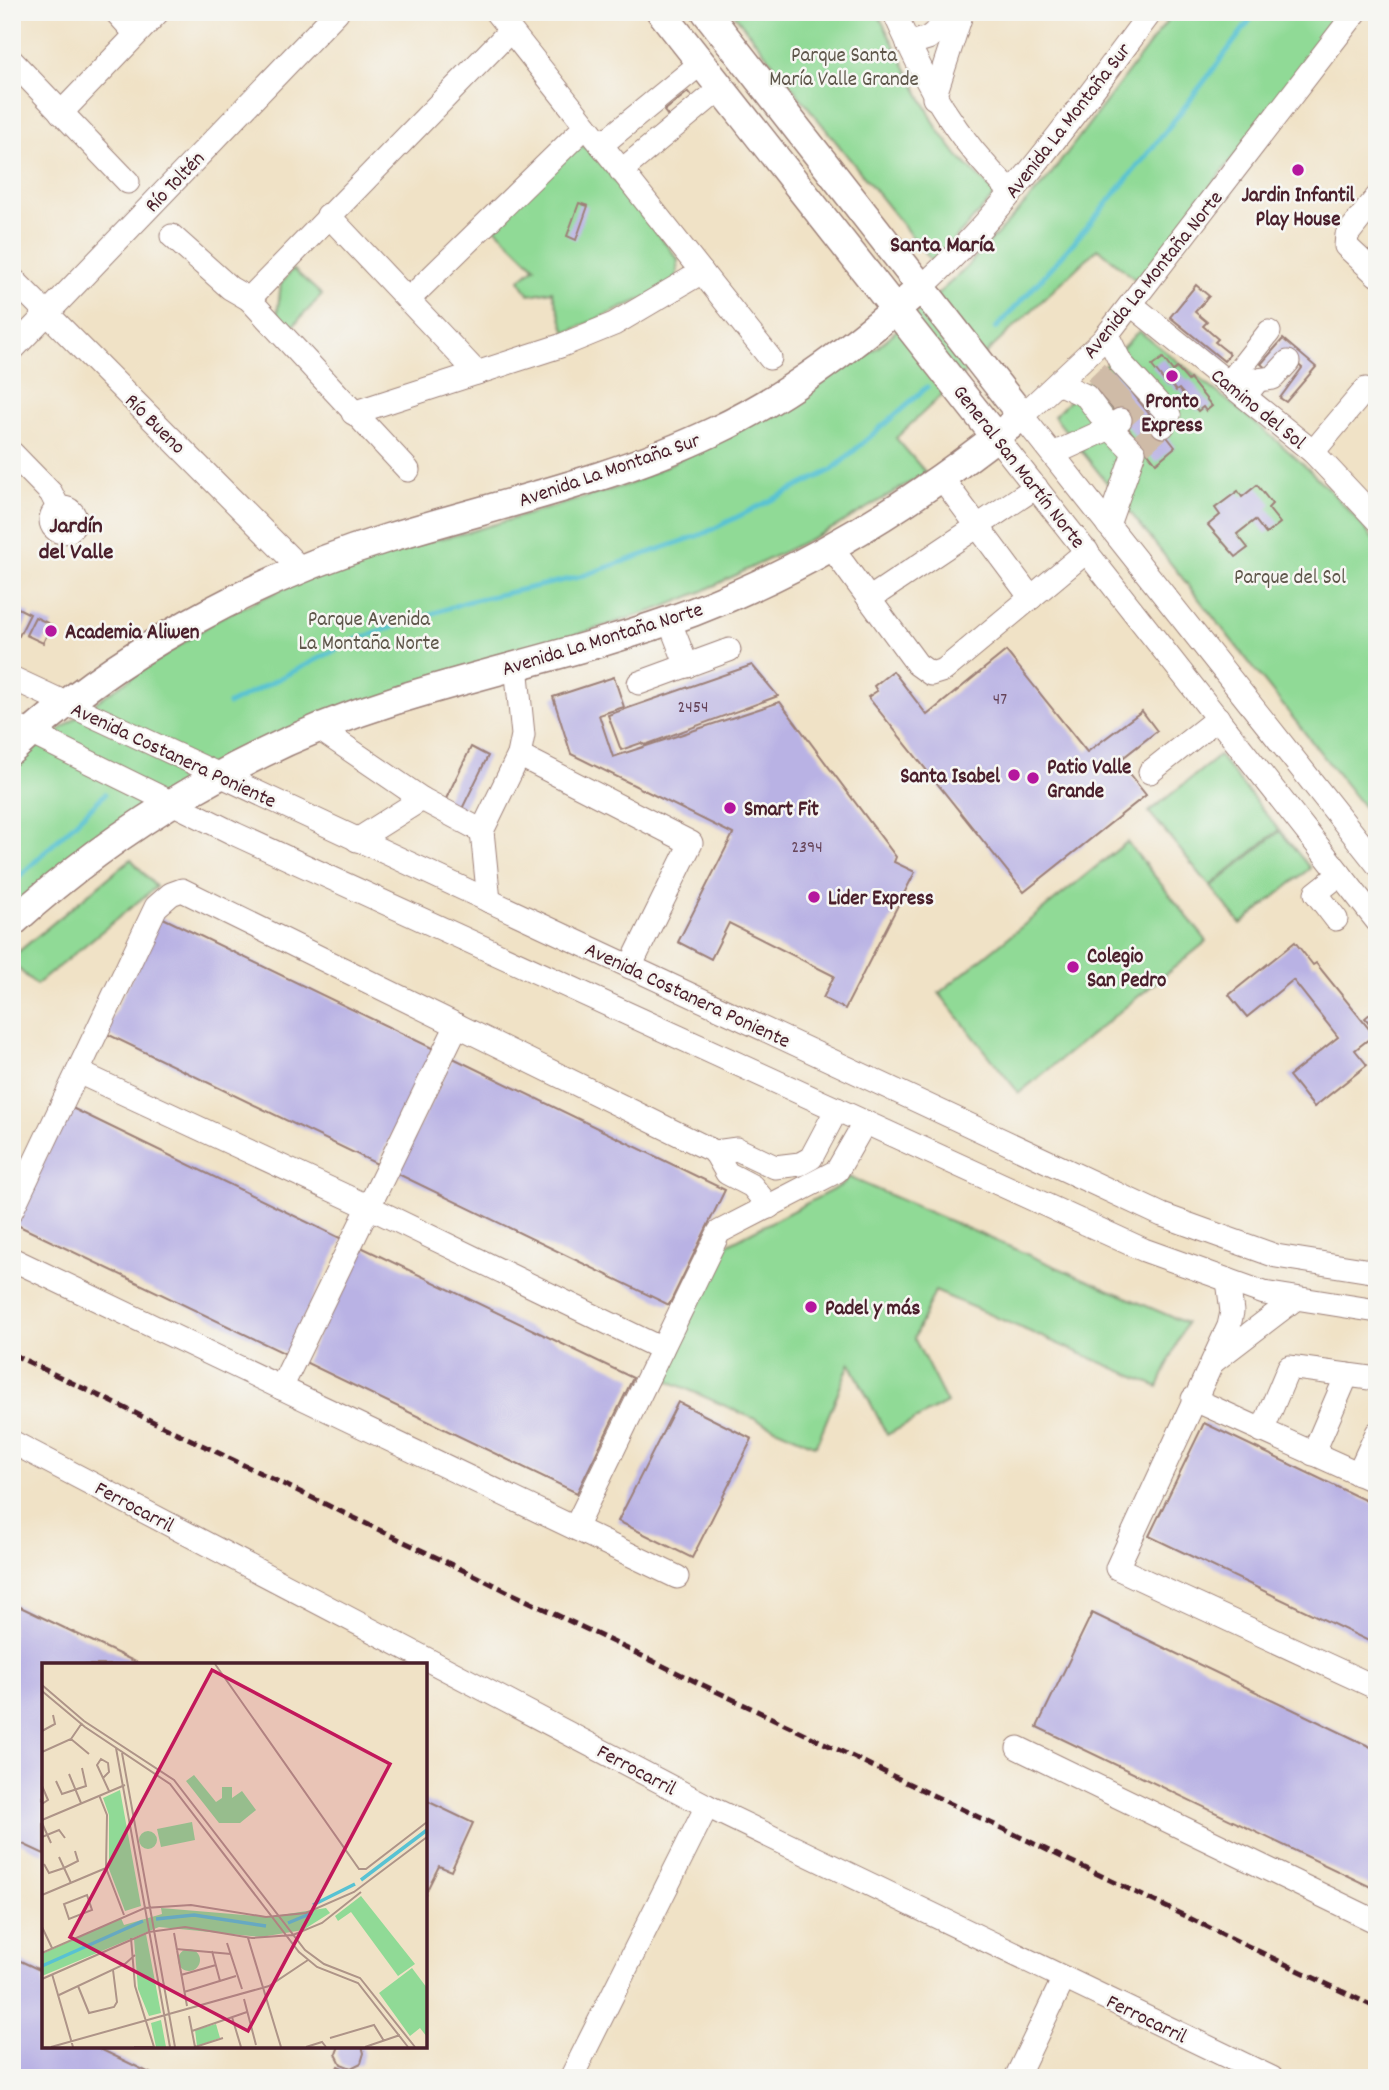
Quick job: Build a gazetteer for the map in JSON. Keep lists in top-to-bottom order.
{
  "streets": {
    "main road": ["Avenida La Montaña Sur", "Avenida La Montaña Norte", "General San Martín Norte"],
    "street": [
      "Río Toltén",
      "Camino del Sol",
      "Río Bueno",
      "Avenida Costanera Poniente",
      "Ferrocarril"
    ]
  },
  "crossings": [
    ["Avenida La Montaña Sur", "Río Bueno"],
    ["Avenida La Montaña Sur", "General San Martín Norte"],
    ["Avenida La Montaña Sur", "Avenida Costanera Poniente"],
    ["Río Toltén", "Río Bueno"],
    ["Avenida La Montaña Norte", "Camino del Sol"],
    ["Avenida La Montaña Norte", "General San Martín Norte"],
    ["Avenida La Montaña Norte", "Avenida Costanera Poniente"]
  ],
  "districts": ["Santa María", "Jardín del Valle"],
  "parks": ["Parque Santa María Valle Grande", "Parque del Sol", "Parque Avenida La Montaña Norte"],
  "places": [
    "Jardin Infantil Play House",
    "Pronto Express",
    "Academia Aliwen",
    "Santa Isabel",
    "Patio Valle Grande",
    "Smart Fit",
    "Lider Express",
    "Colegio San Pedro",
    "Padel y más"
  ],
  "house_numbers": ["47", "2454", "2394"]
}
